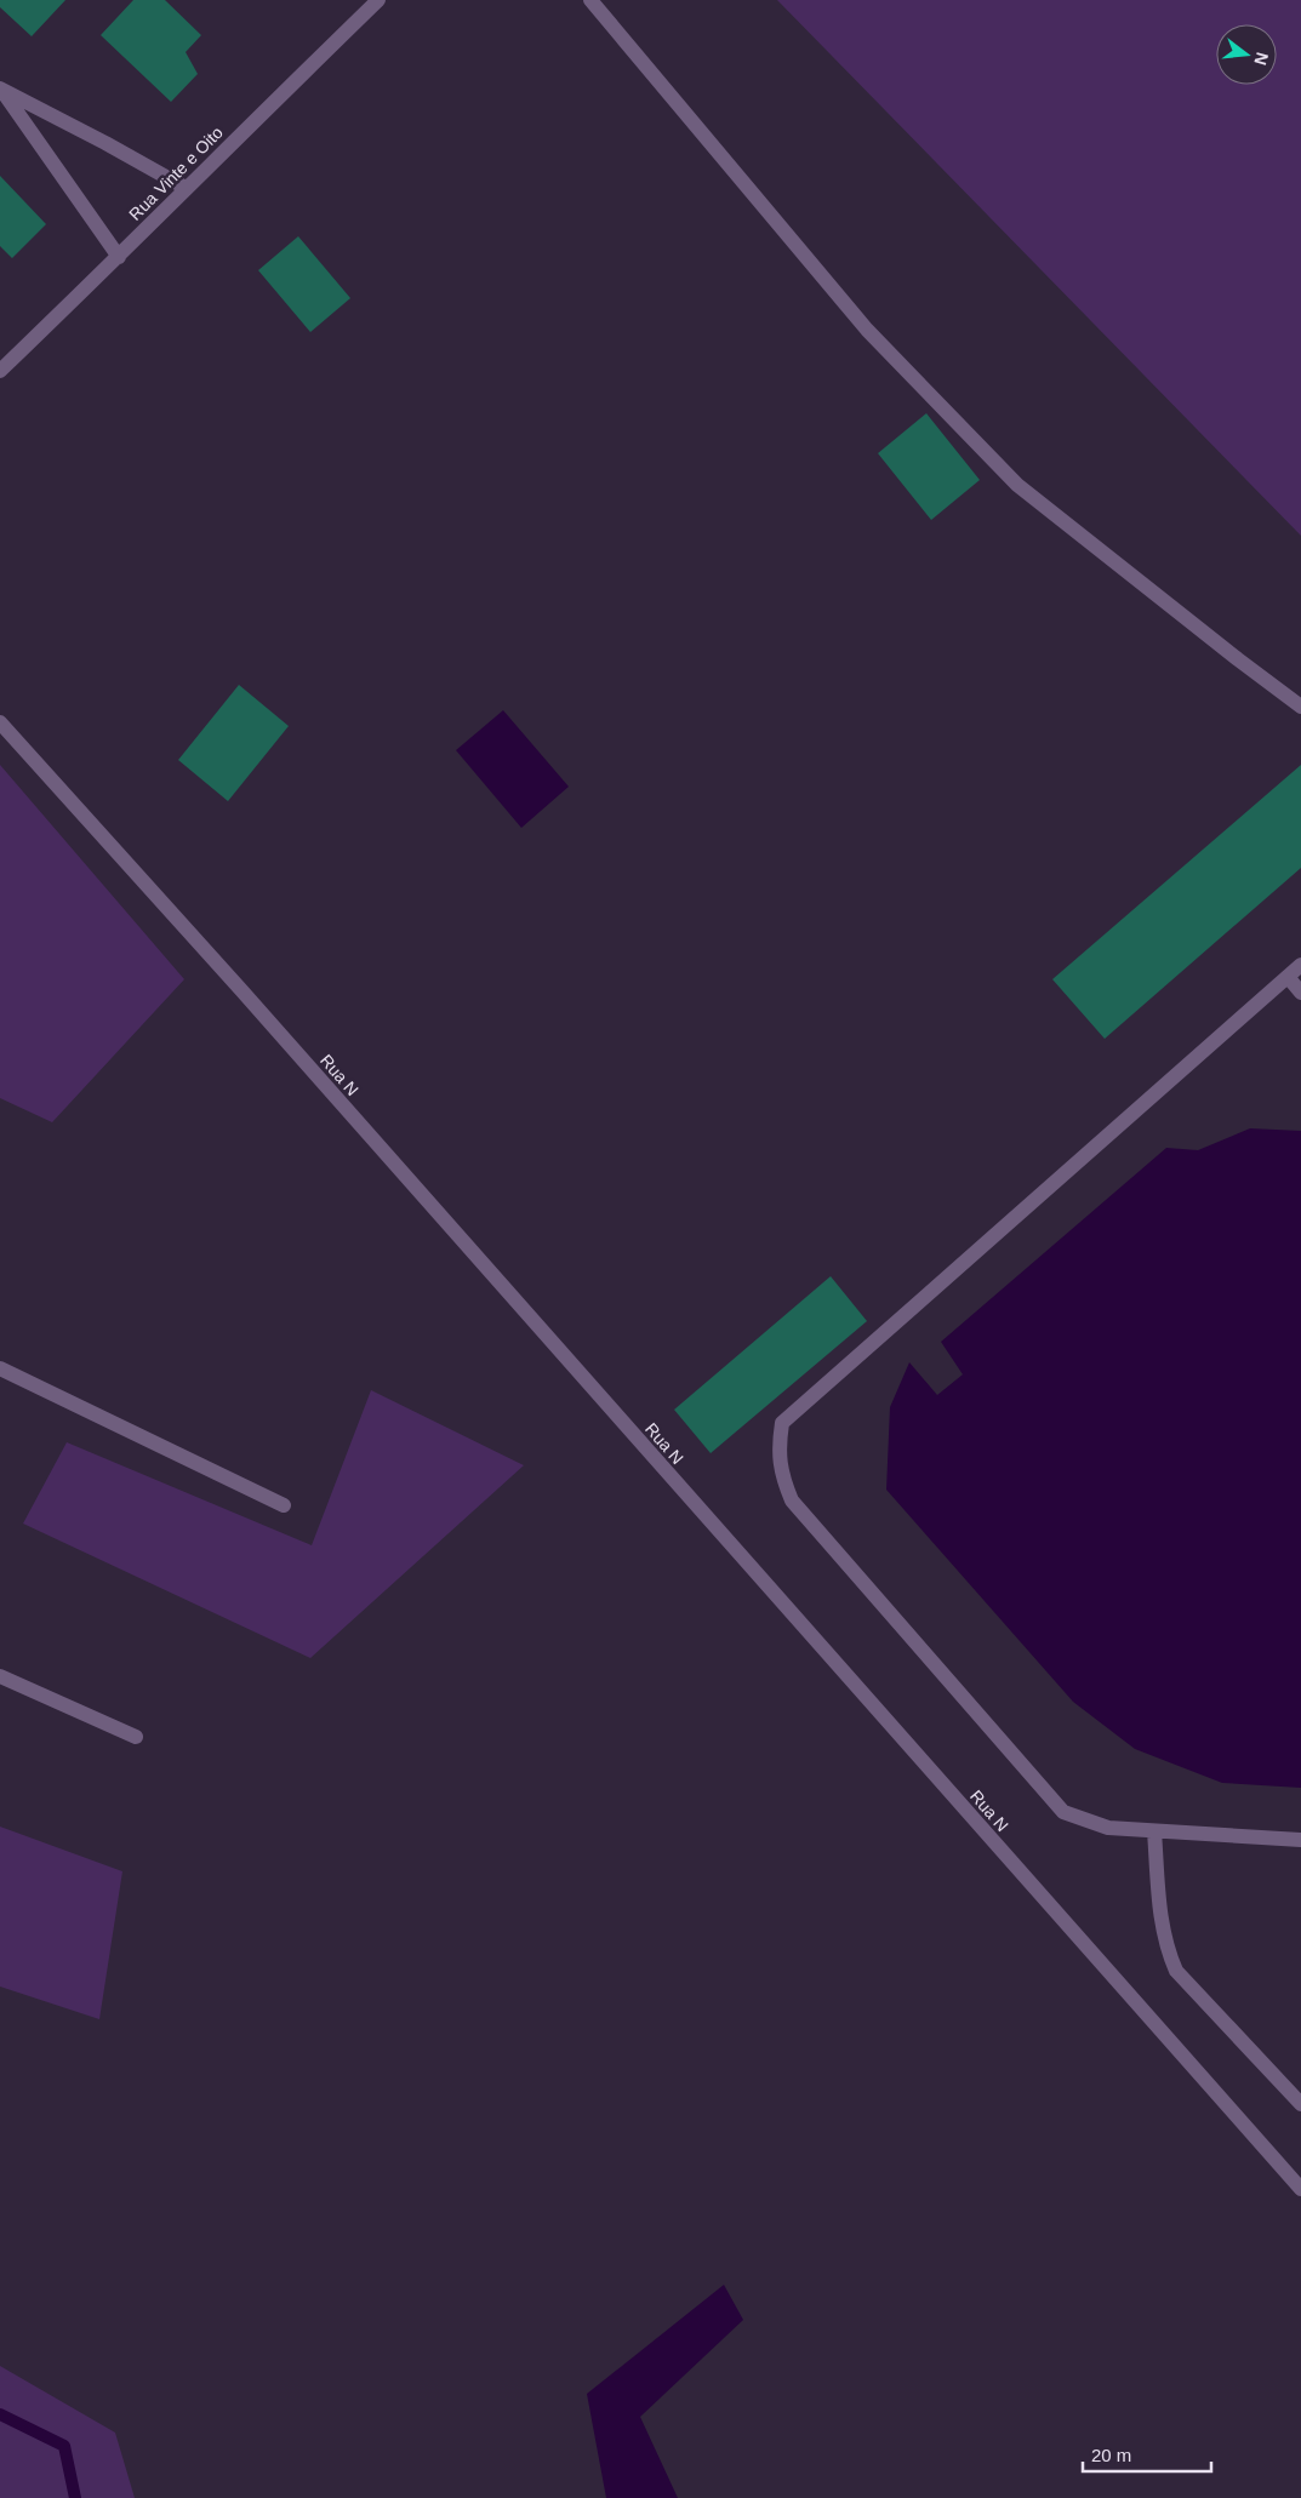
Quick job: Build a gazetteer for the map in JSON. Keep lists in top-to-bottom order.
{
  "streets": {
    "street": ["Rua Vinte e Oito", "Rua N"]
  },
  "scale_bar": "20 m",
  "north": "right"
}
